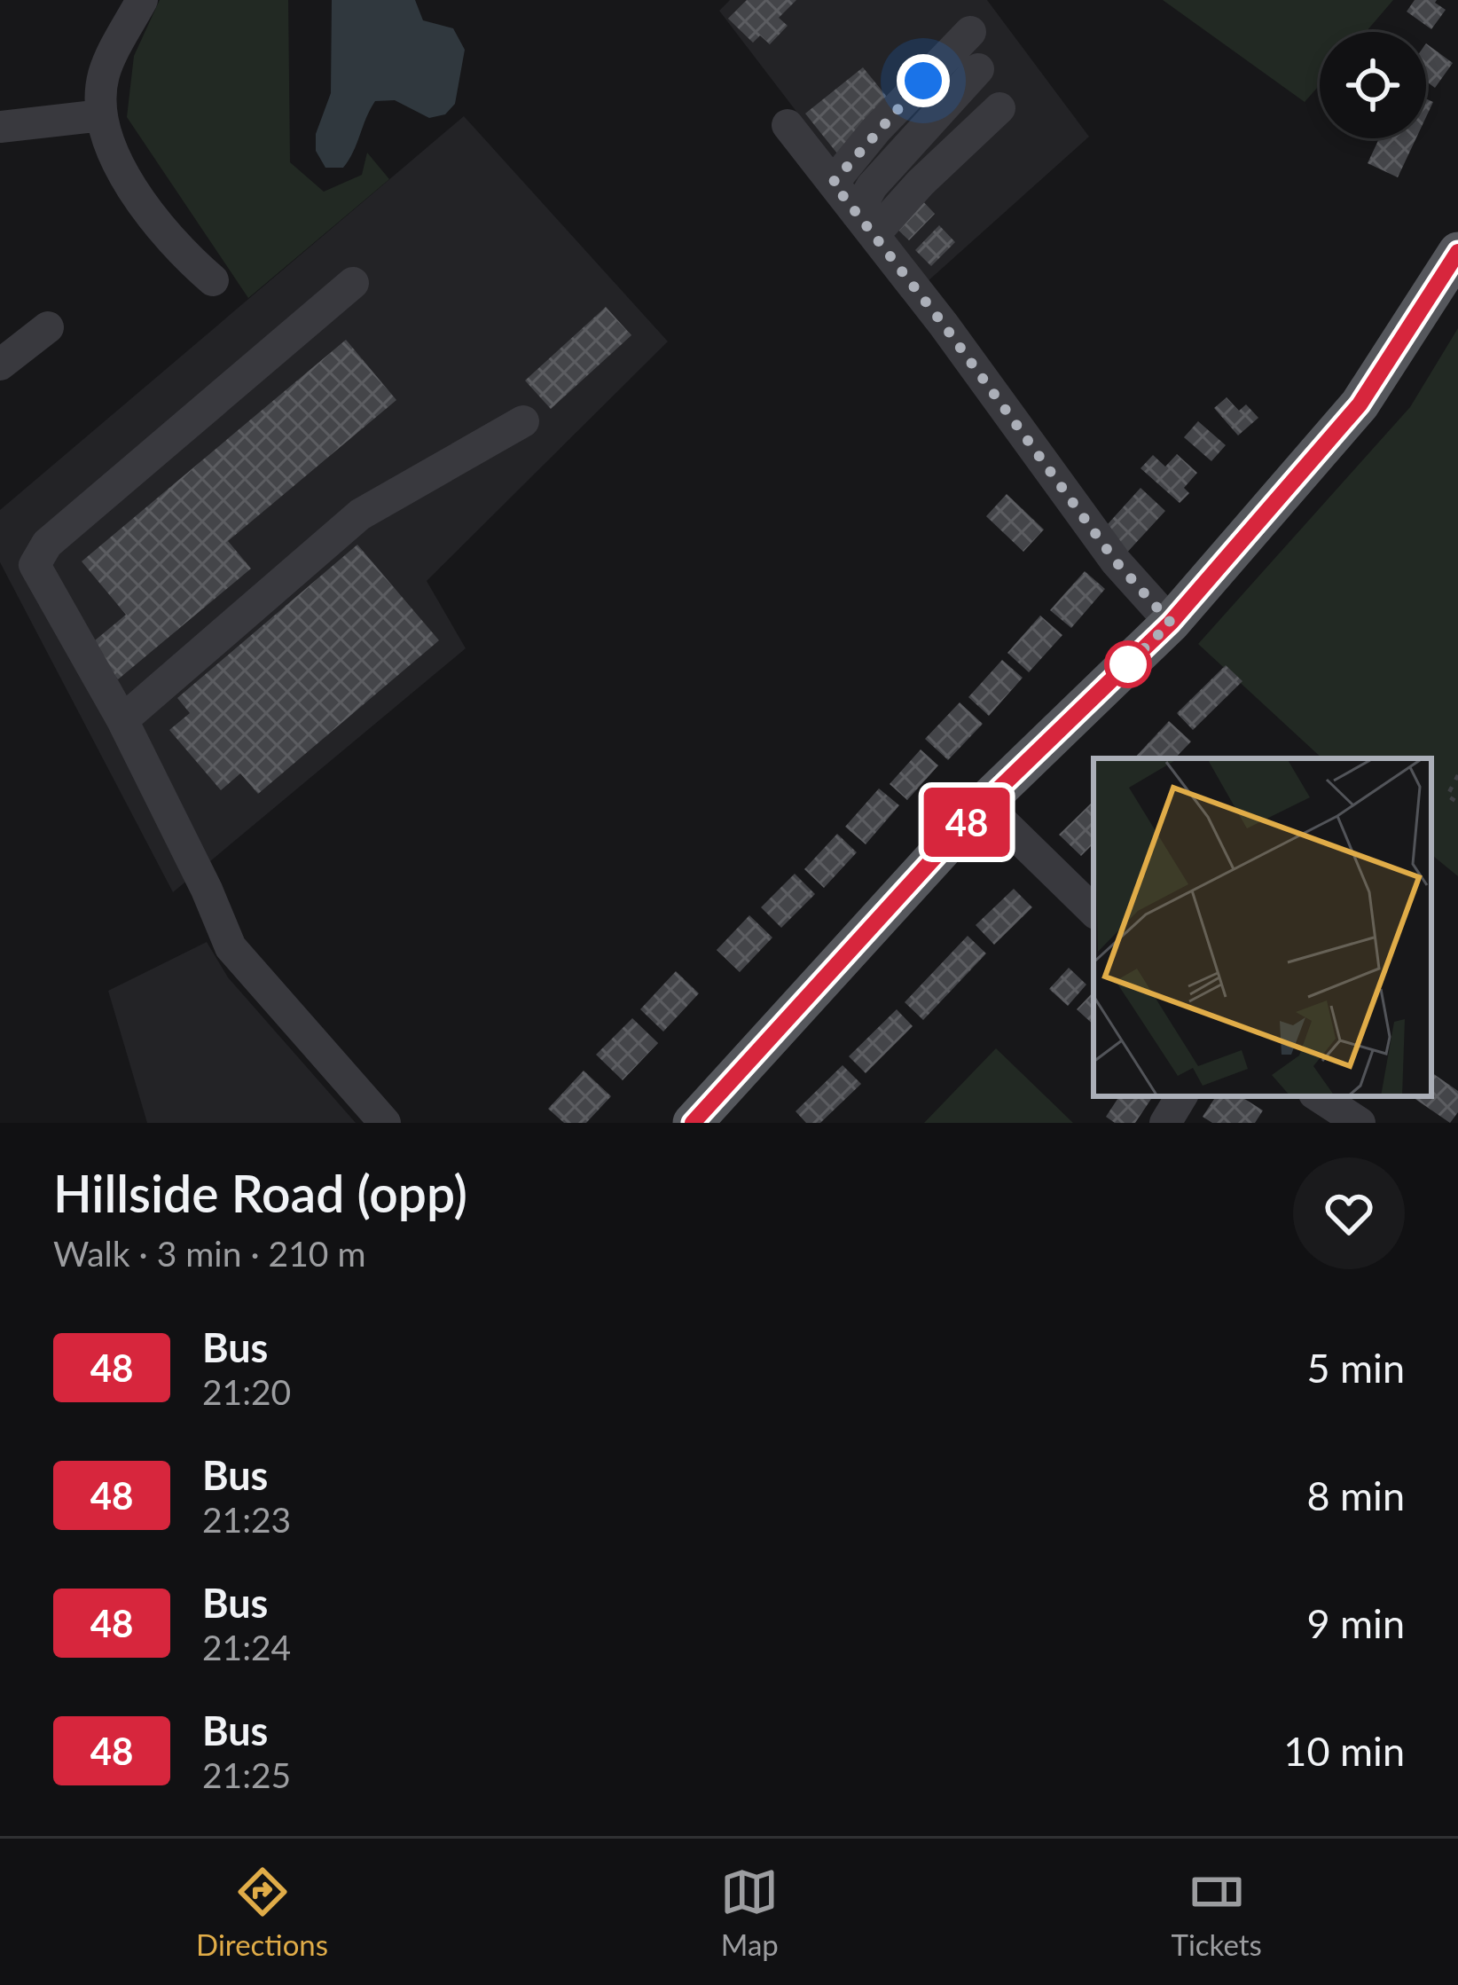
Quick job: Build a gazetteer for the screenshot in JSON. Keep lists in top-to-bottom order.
{
  "lines": ["bus line 48"],
  "page": {
    "on_map": "48",
    "heading": ["Hillside Road (opp)", "Walk · 3 min · 210 m"],
    "list": [
      {
        "mark": "48",
        "name": "Bus",
        "note": "21:20",
        "value": "5 min"
      },
      {
        "mark": "48",
        "name": "Bus",
        "note": "21:23",
        "value": "8 min"
      },
      {
        "mark": "48",
        "name": "Bus",
        "note": "21:24",
        "value": "9 min"
      },
      {
        "mark": "48",
        "name": "Bus",
        "note": "21:25",
        "value": "10 min"
      }
    ],
    "tabs": ["Directions", "Map", "Tickets"]
  }
}
